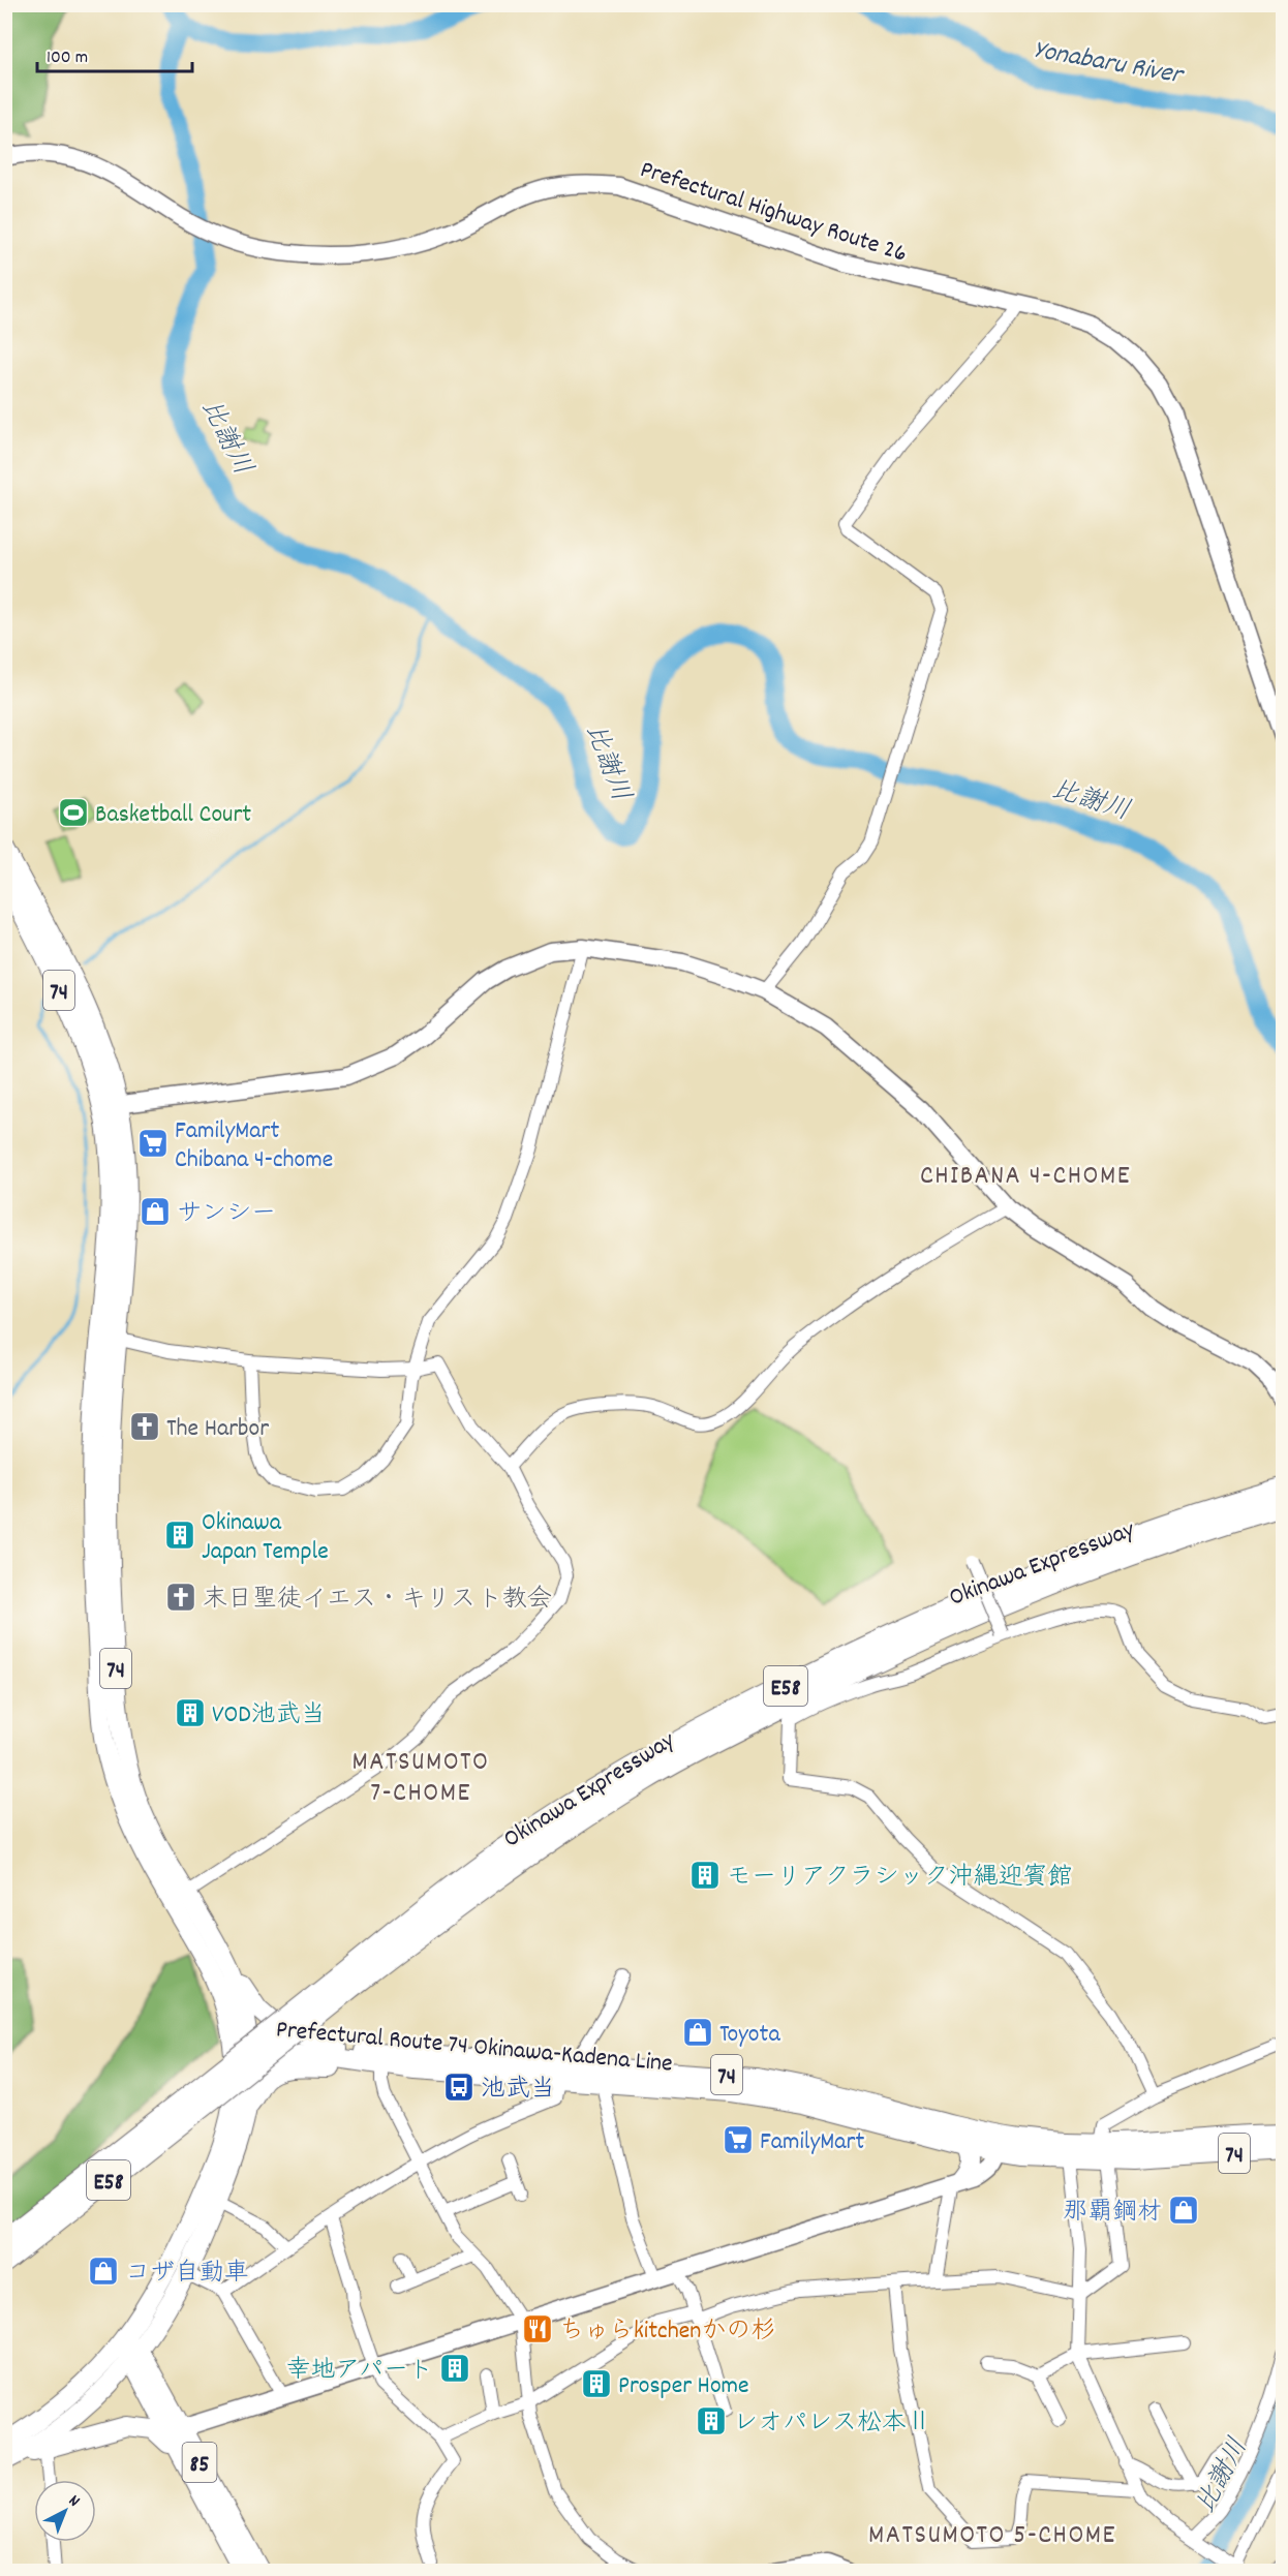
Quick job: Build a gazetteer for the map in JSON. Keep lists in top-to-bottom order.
{
  "streets": {
    "highway": ["Okinawa Expressway", "E58"],
    "main road": ["74", "Prefectural Route 74 Okinawa-Kadena Line", "85"],
    "street": ["Prefectural Highway Route 26"]
  },
  "districts": ["CHIBANA 4-CHOME", "MATSUMOTO 7-CHOME", "MATSUMOTO 5-CHOME"],
  "water": ["Yonabaru River", "比謝川"],
  "places": {
    "sports": ["Basketball Court"],
    "supermarket": ["FamilyMart Chibana 4-chome", "FamilyMart"],
    "shop": [
      "サンシー",
      "Toyota",
      "那覇鋼材",
      "コザ自動車"
    ],
    "church": ["The Harbor", "末日聖徒イエス・キリスト教会"],
    "building": [
      "Okinawa Japan Temple",
      "VOD池武当",
      "モーリアクラシック沖縄迎賓館",
      "幸地アパート",
      "Prosper Home",
      "レオパレス松本Ⅱ"
    ],
    "bus stop": ["池武当"],
    "restaurant": ["ちゅらkitchenかの杉"]
  },
  "scale_bar": "100 m",
  "north": "top right"
}
